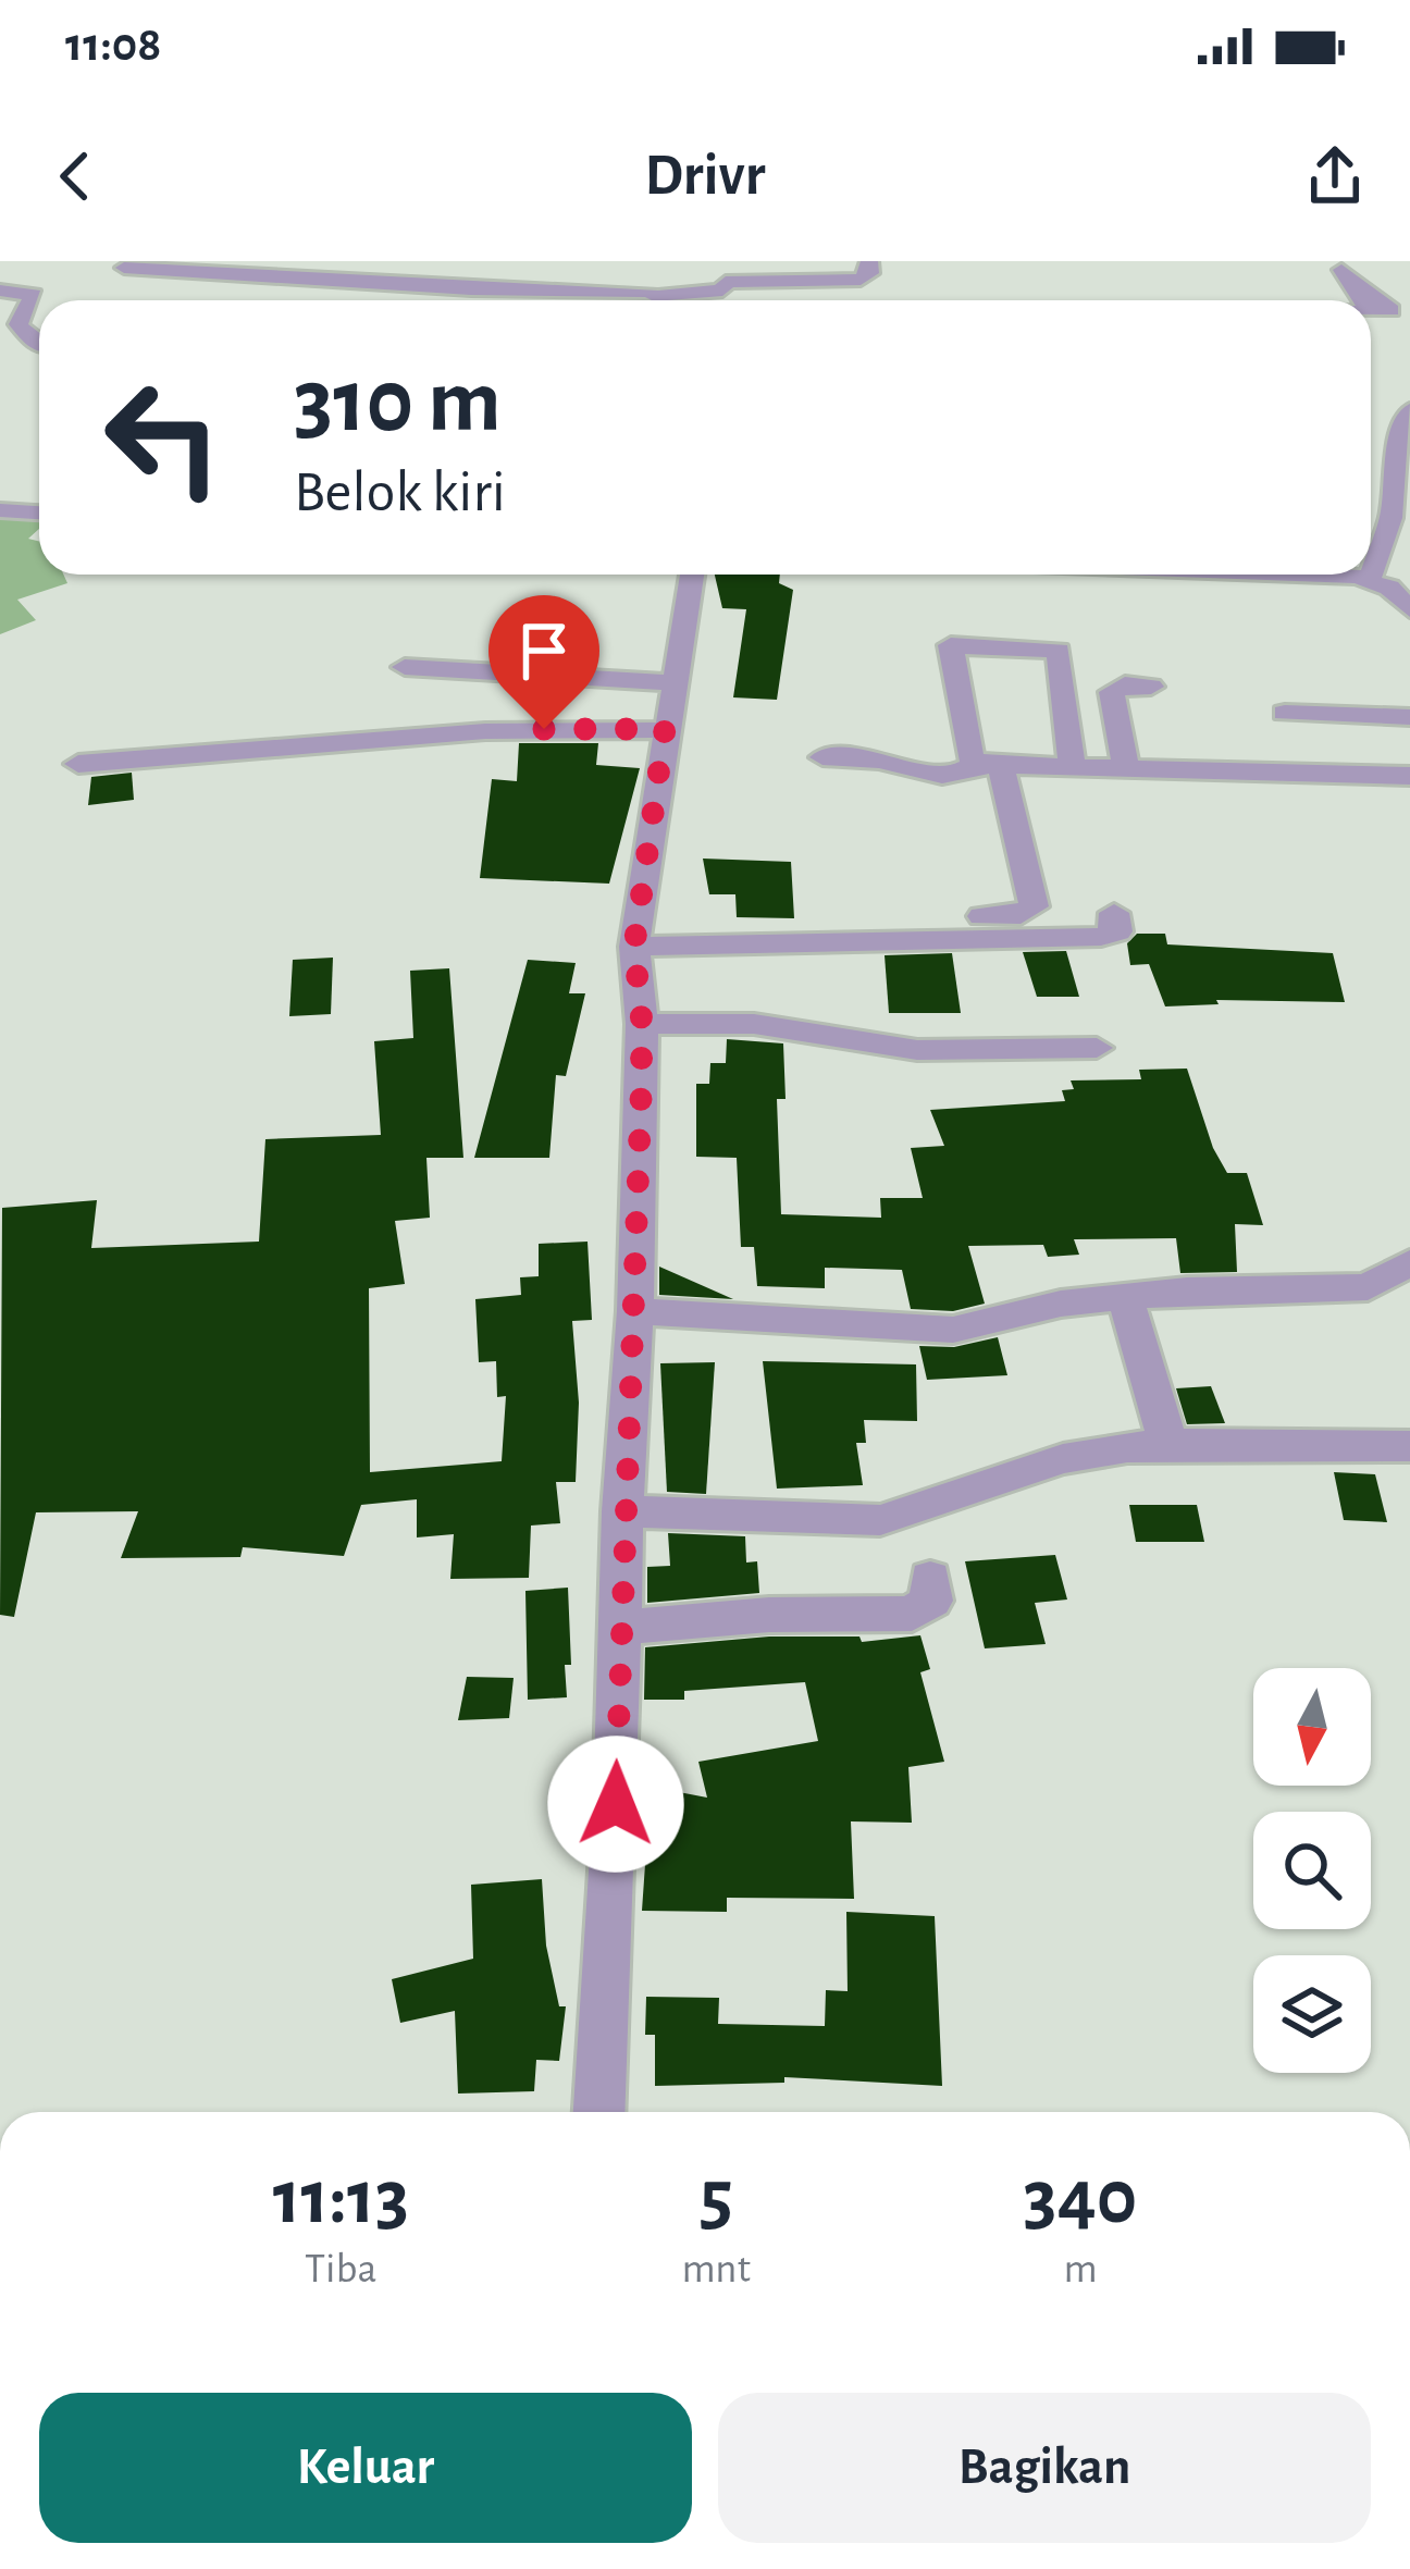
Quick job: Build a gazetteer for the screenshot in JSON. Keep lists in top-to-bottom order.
{
  "north": "bottom",
  "page": {
    "status": "11:08",
    "header": "Drivr",
    "turn": ["310 m", "Belok kiri"],
    "eta": [
      "11:13",
      "Tiba",
      "5",
      "mnt",
      "340",
      "m"
    ],
    "buttons": ["Keluar", "Bagikan"]
  }
}
